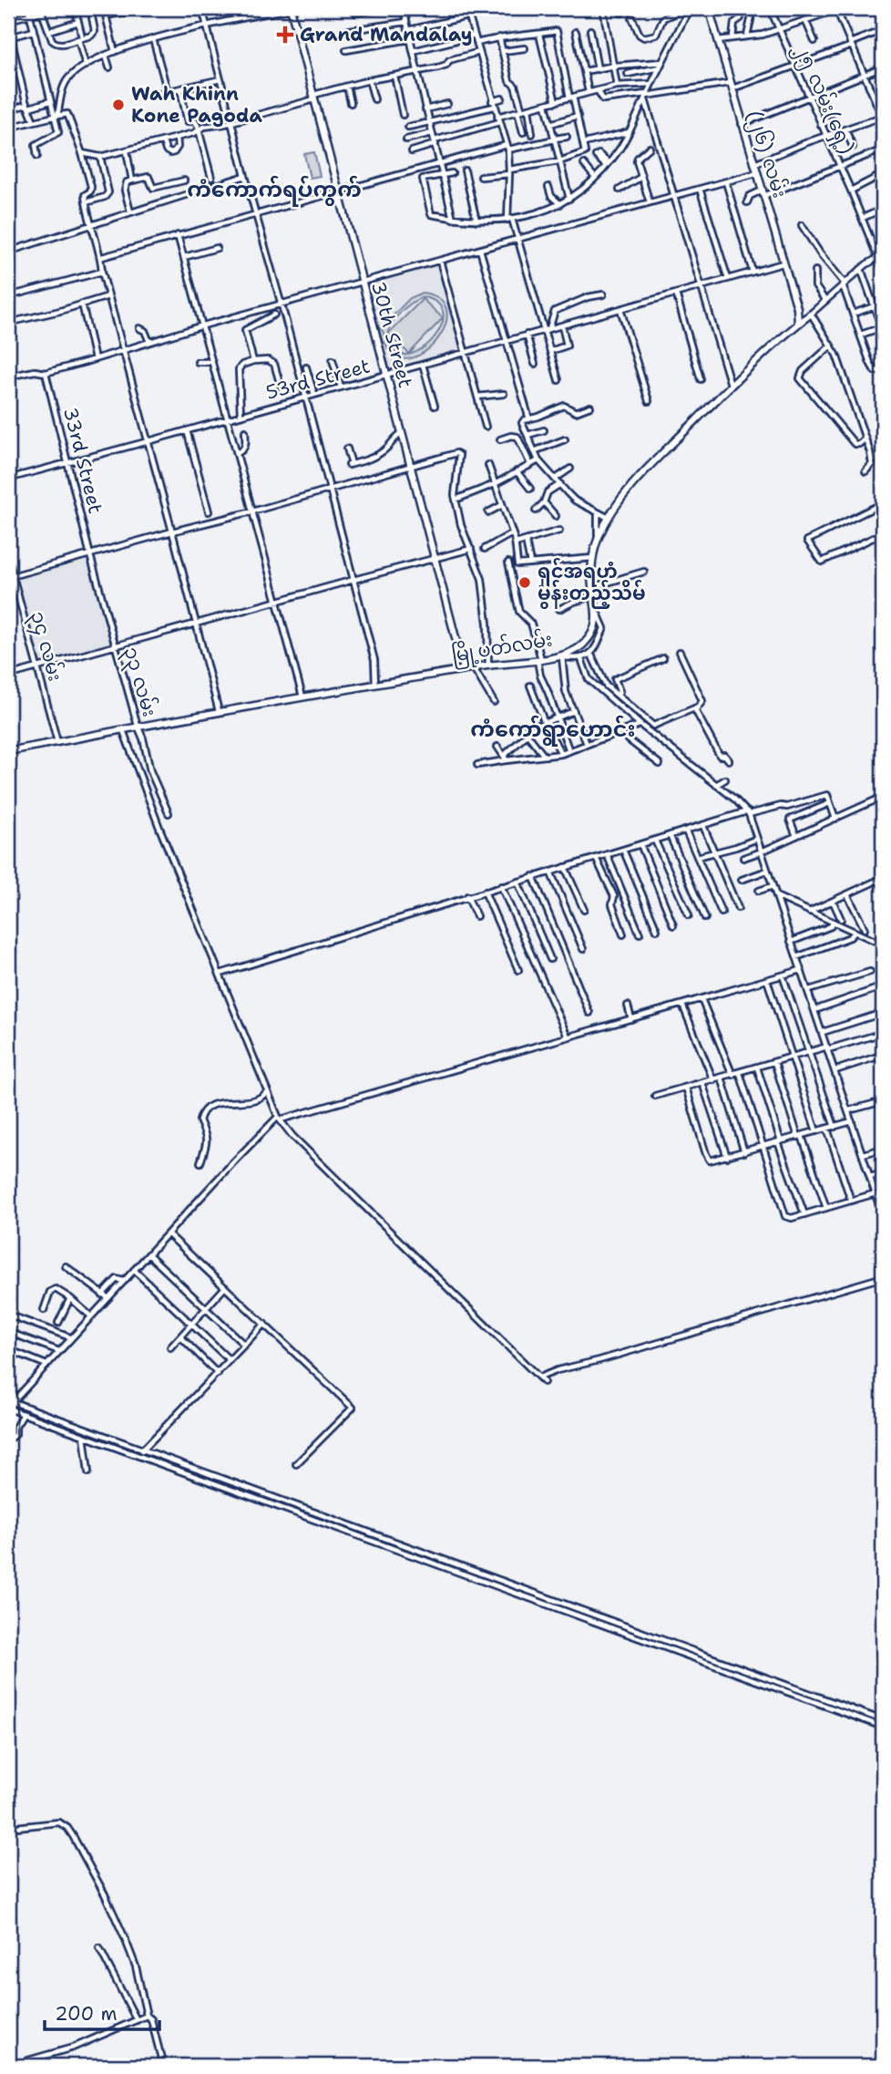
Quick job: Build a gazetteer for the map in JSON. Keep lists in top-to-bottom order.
{
  "streets": {
    "main road": ["(၂၆) လမ်း", "30th Street", "မြို့ပတ်လမ်း"],
    "street": [
      "၂၅ လမ်း(ရှေ့)",
      "53rd Street",
      "33rd Street",
      "၃၄ လမ်း",
      "၃၃ လမ်း"
    ]
  },
  "crossings": [
    ["(၂၆) လမ်း", "53rd Street"],
    ["30th Street", "53rd Street"],
    ["30th Street", "မြို့ပတ်လမ်း"],
    ["53rd Street", "33rd Street"],
    ["33rd Street", "၃၃ လမ်း"],
    ["၃၄ လမ်း", "မြို့ပတ်လမ်း"],
    ["မြို့ပတ်လမ်း", "၃၃ လမ်း"]
  ],
  "districts": ["ကံကောက်ရပ်ကွက်", "ကံကော်ရွာဟောင်း"],
  "places": {
    "health": ["Grand Mandalay"],
    "other": ["Wah Khinn Kone Pagoda", "ရှင်အရဟံ မွန်းတည့်သိမ်"]
  },
  "scale_bar": "200 m"
}
